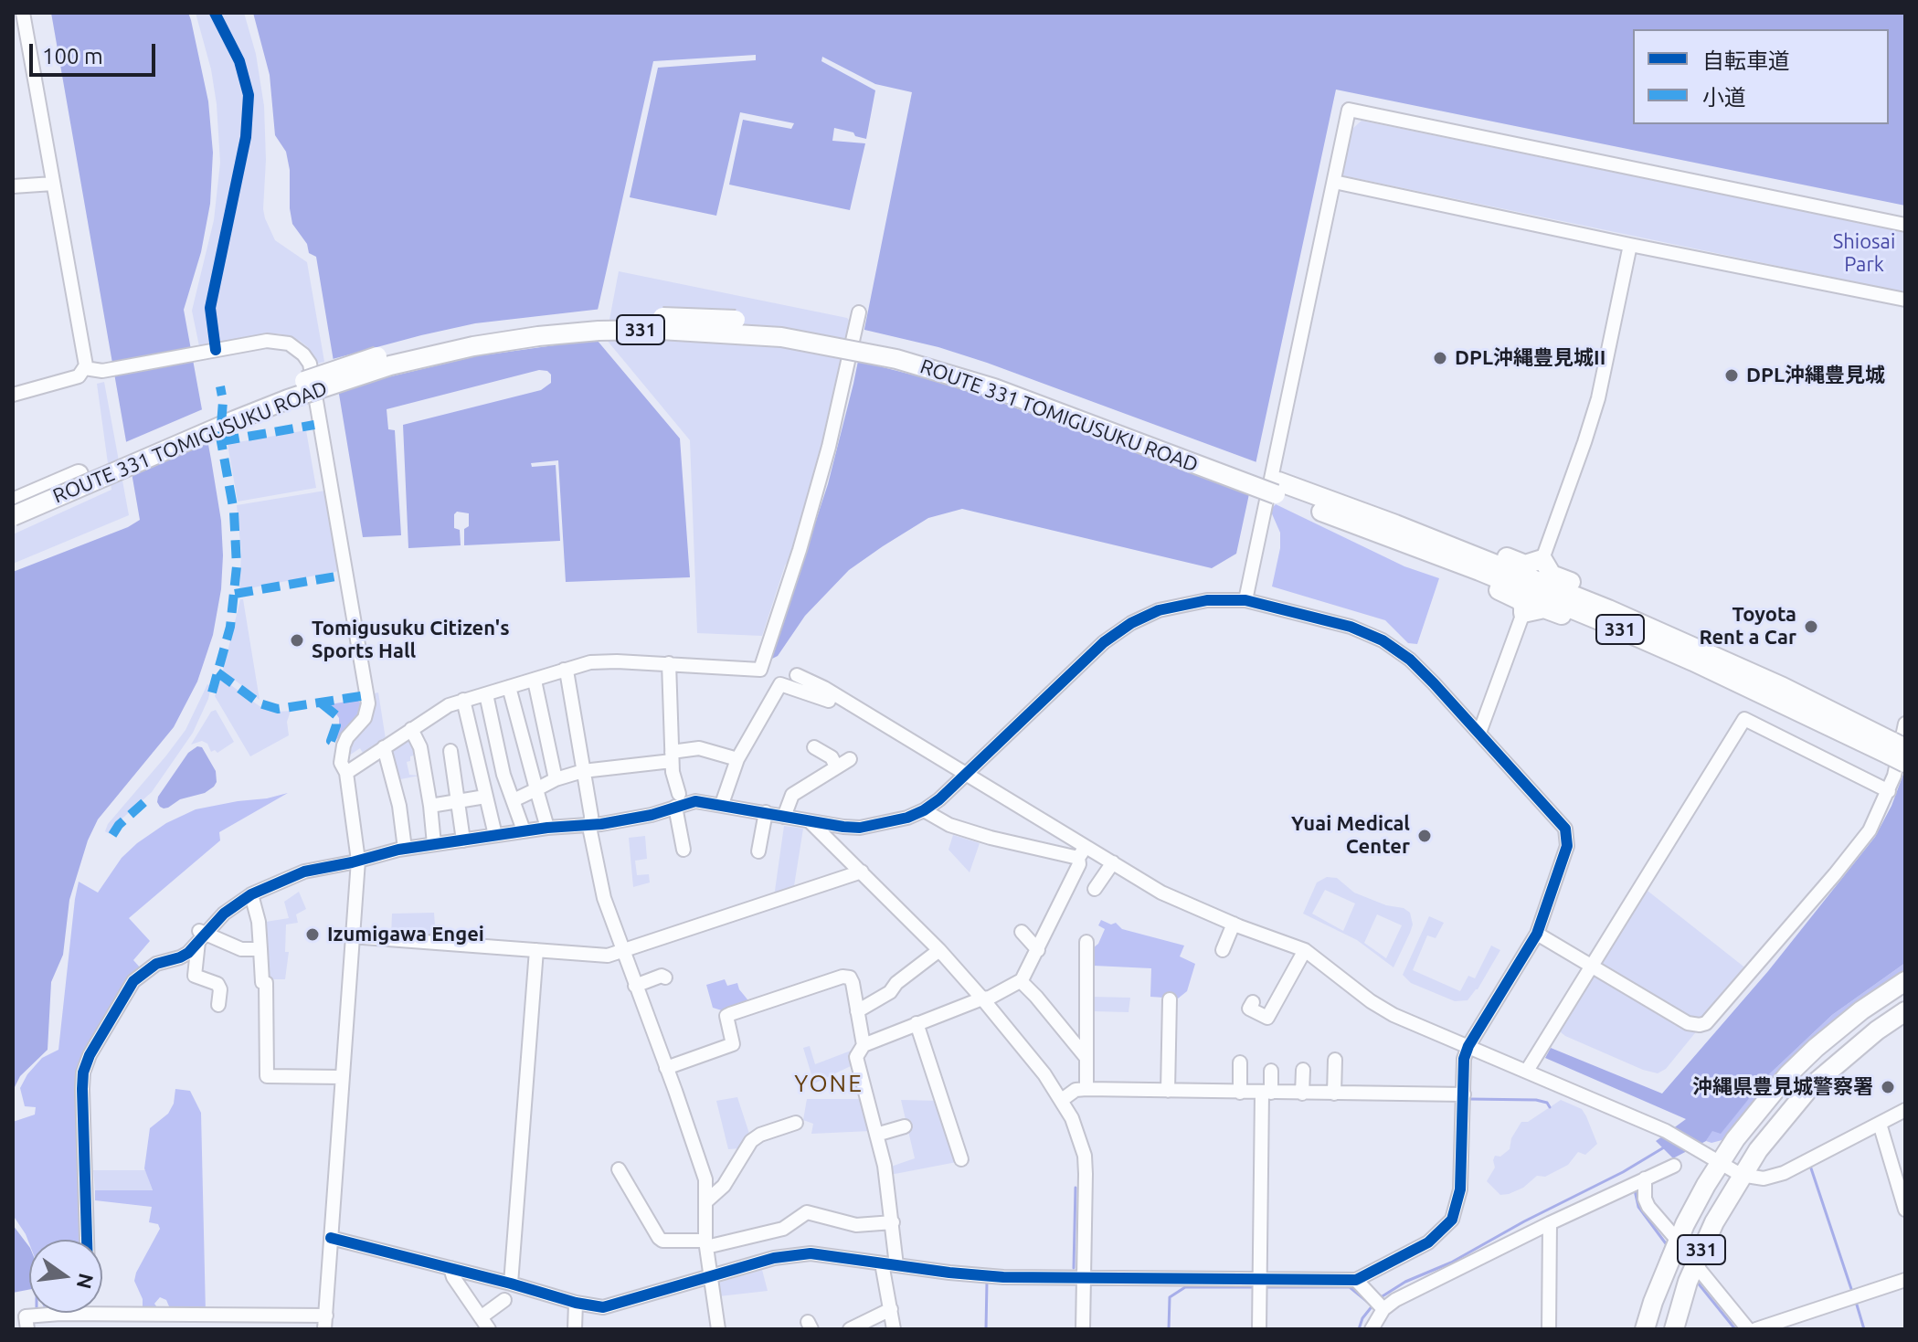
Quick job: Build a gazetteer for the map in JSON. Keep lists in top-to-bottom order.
{
  "streets": {
    "highway": ["331", "ROUTE 331 TOMIGUSUKU ROAD"]
  },
  "districts": ["YONE"],
  "parks": ["Shiosai Park"],
  "places": [
    "DPL沖縄豊見城II",
    "DPL沖縄豊見城",
    "Toyota Rent a Car",
    "Tomigusuku Citizen's Sports Hall",
    "Yuai Medical Center",
    "Izumigawa Engei",
    "沖縄県豊見城警察署"
  ],
  "legend": ["自転車道", "小道"],
  "scale_bar": "100 m",
  "north": "right"
}
